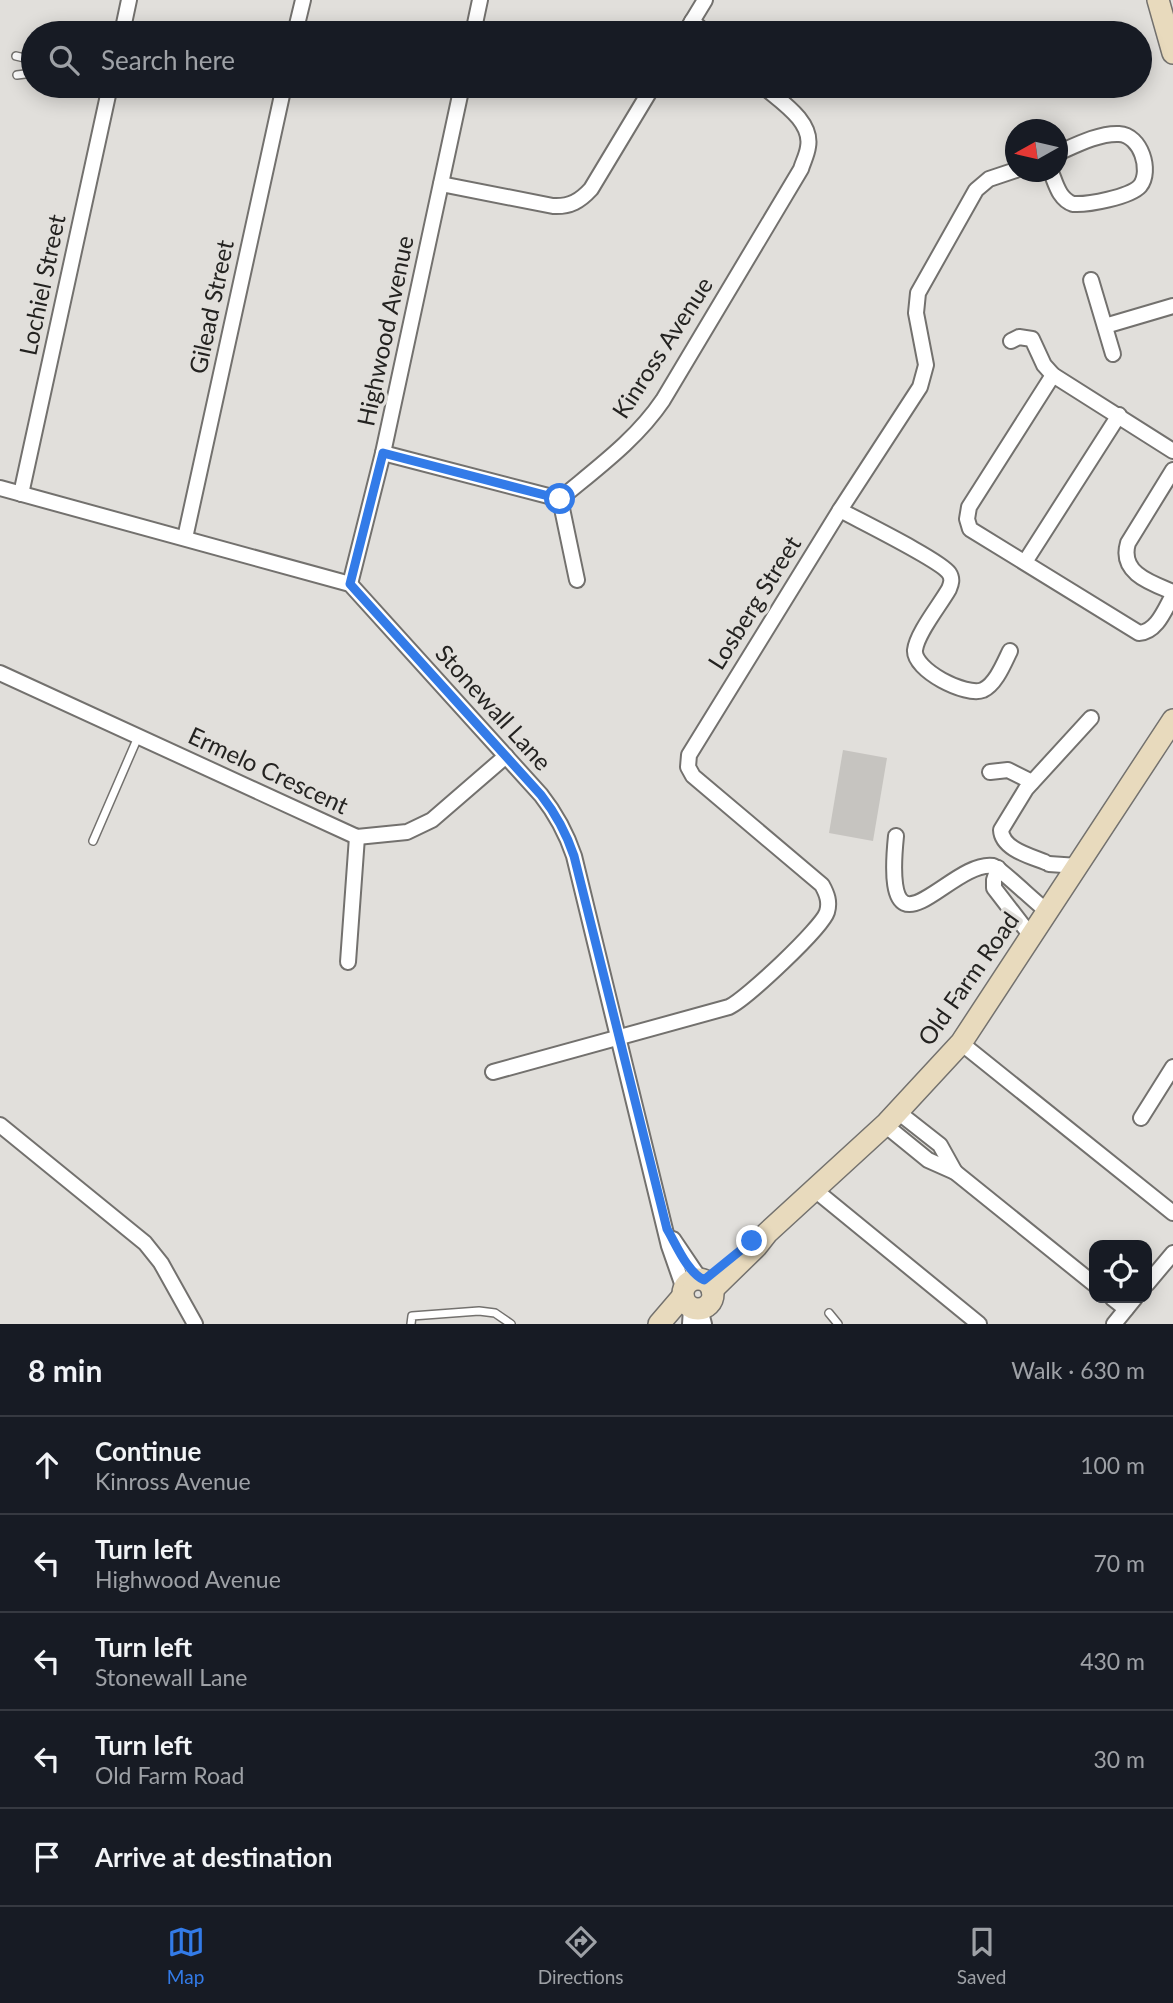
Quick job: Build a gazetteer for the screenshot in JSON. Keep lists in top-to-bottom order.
{
  "streets": {
    "street": [
      "Lochiel Street",
      "Gilead Street",
      "Highwood Avenue",
      "Kinross Avenue",
      "Losberg Street",
      "Stonewall Lane",
      "Ermelo Crescent",
      "Old Farm Road"
    ]
  },
  "crossings": [
    ["Highwood Avenue", "Stonewall Lane"],
    ["Losberg Street", "Stonewall Lane"],
    ["Stonewall Lane", "Ermelo Crescent"],
    ["Stonewall Lane", "Old Farm Road"]
  ],
  "north": "left",
  "page": {
    "search": "Search here",
    "heading": ["8 min", "Walk · 630 m"],
    "list": [
      ["Continue", "Kinross Avenue", "100 m"],
      ["Turn left", "Highwood Avenue", "70 m"],
      ["Turn left", "Stonewall Lane", "430 m"],
      ["Turn left", "Old Farm Road", "30 m"],
      "Arrive at destination"
    ],
    "nav": ["Map", "Directions", "Saved"]
  }
}
